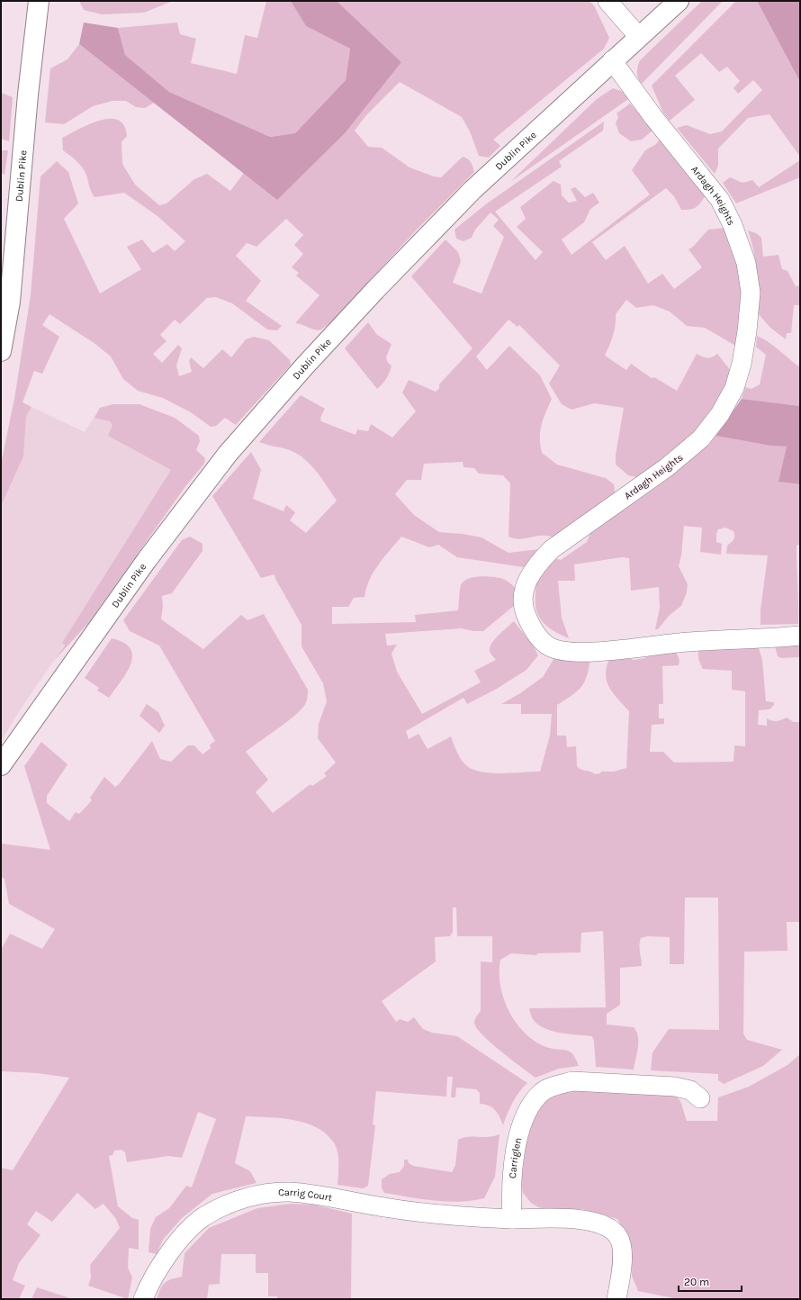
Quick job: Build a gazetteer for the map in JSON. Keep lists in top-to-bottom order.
{
  "streets": {
    "street": [
      "Dublin Pike",
      "Ardagh Heights",
      "Carriglen",
      "Carrig Court"
    ]
  },
  "crossings": [
    ["Dublin Pike", "Ardagh Heights"],
    ["Carriglen", "Carrig Court"]
  ],
  "scale_bar": "20 m"
}
